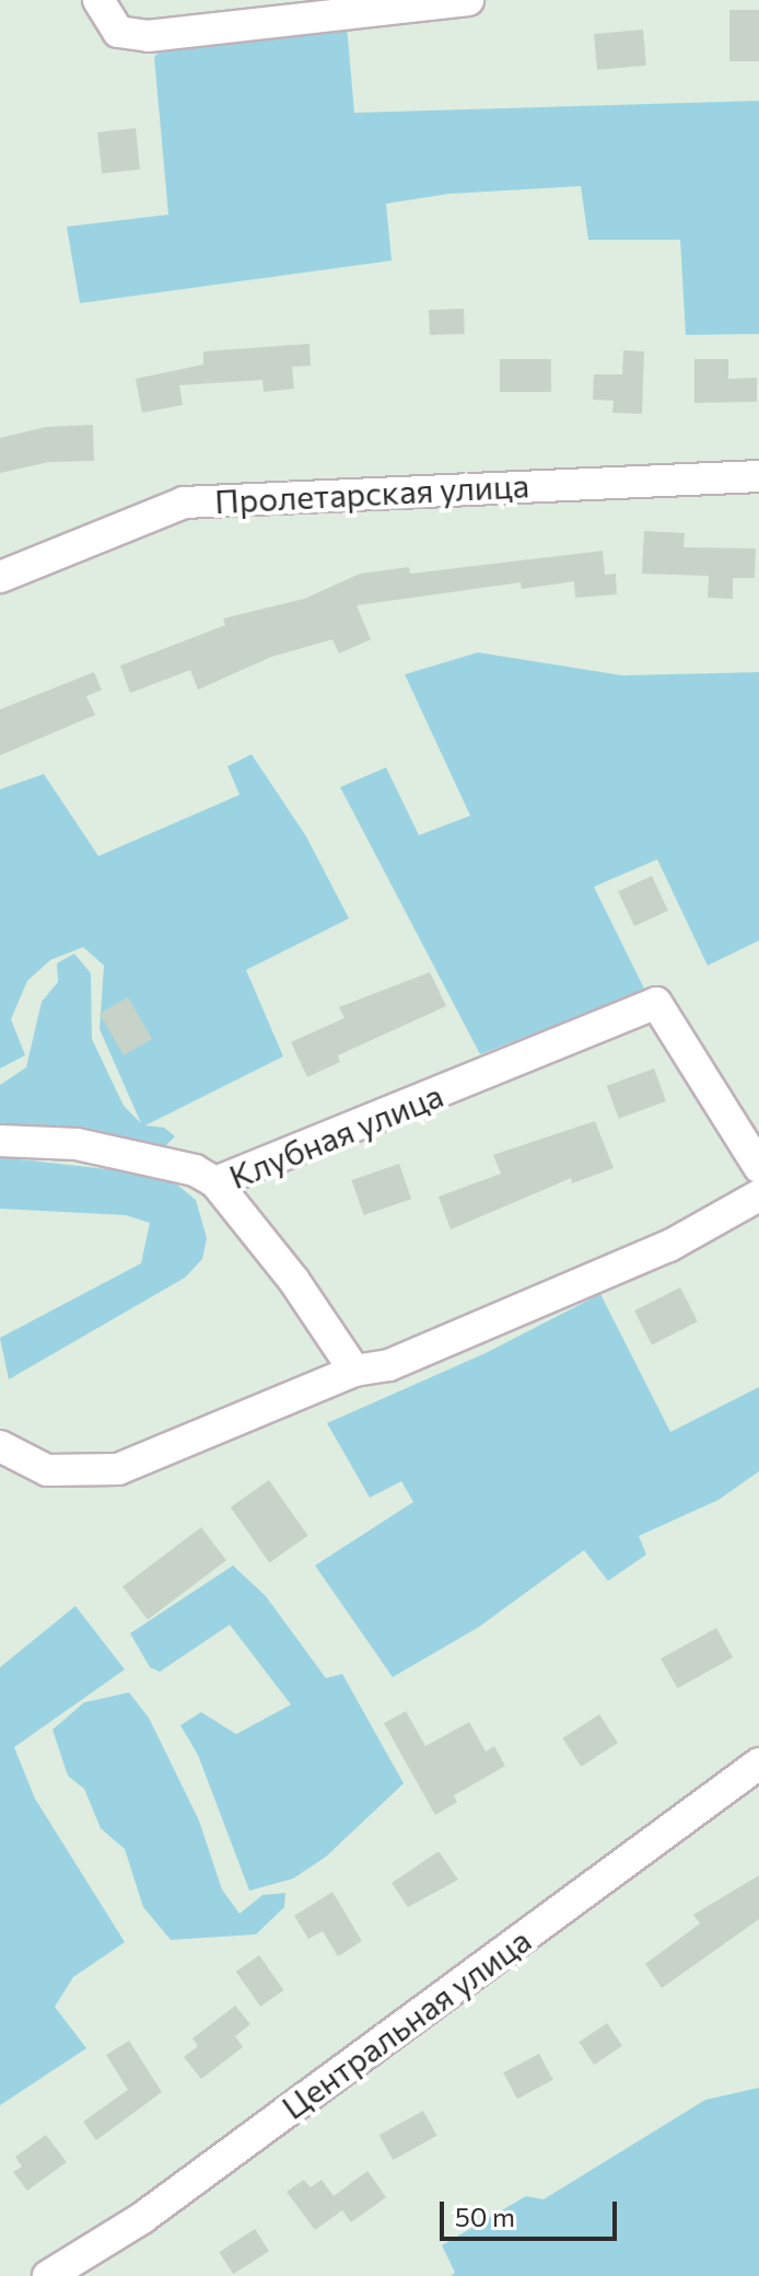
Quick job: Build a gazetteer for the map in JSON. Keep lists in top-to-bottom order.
{
  "streets": {
    "street": ["Пролетарская улица", "Клубная улица", "Центральная улица"]
  },
  "scale_bar": "50 m"
}
